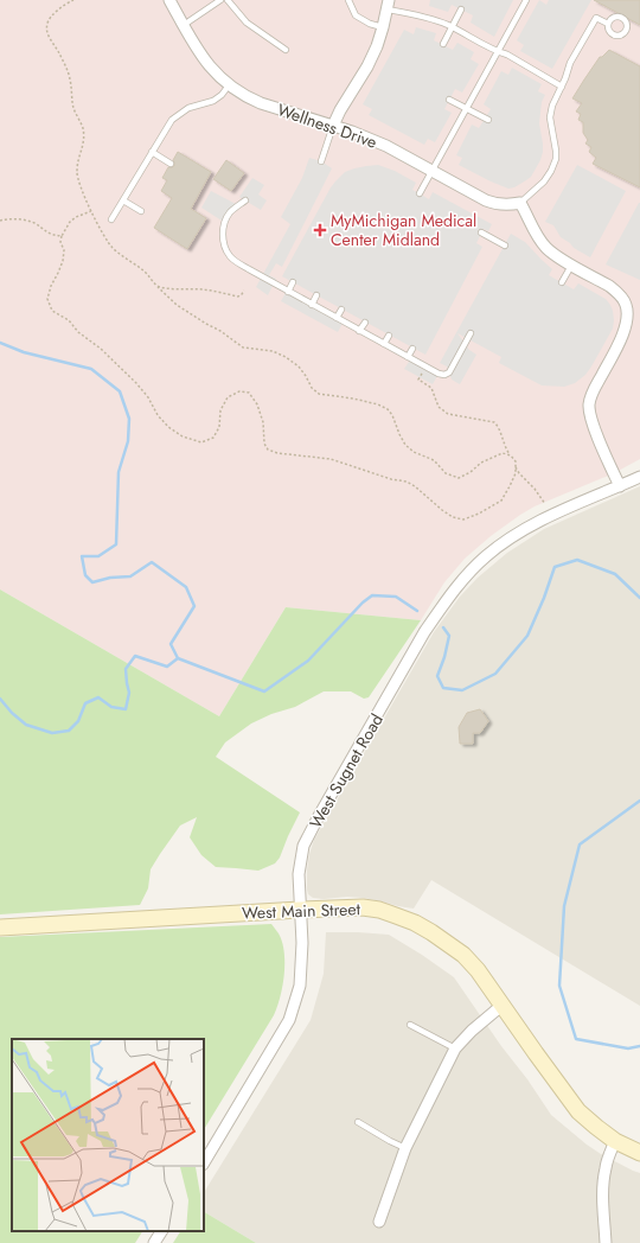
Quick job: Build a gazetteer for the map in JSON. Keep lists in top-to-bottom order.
{
  "streets": {
    "street": ["Wellness Drive", "West Sugnet Road", "West Main Street"]
  },
  "crossings": [
    ["West Sugnet Road", "West Main Street"]
  ],
  "places": {
    "health": ["MyMichigan Medical Center Midland"]
  }
}
